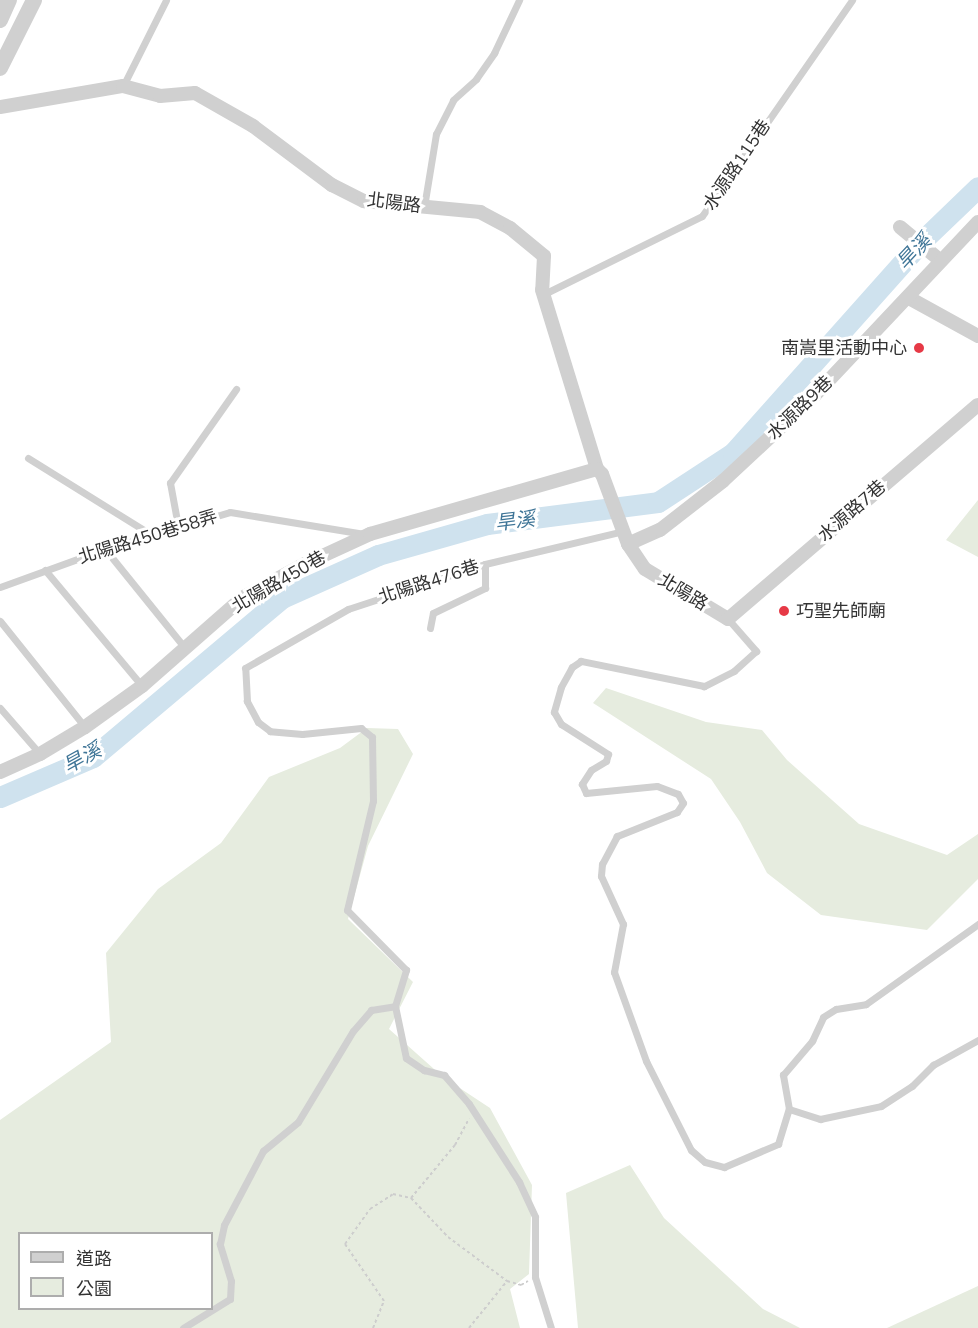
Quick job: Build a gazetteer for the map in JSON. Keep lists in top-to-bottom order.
{
  "streets": {
    "street": [
      "北陽路",
      "水源路9巷",
      "水源路7巷",
      "北陽路450巷"
    ],
    "lane": ["水源路115巷", "北陽路450巷58弄", "北陽路476巷"]
  },
  "crossings": [
    ["水源路115巷", "北陽路"],
    ["北陽路", "水源路9巷"],
    ["北陽路", "水源路7巷"],
    ["北陽路", "北陽路450巷"],
    ["北陽路", "北陽路476巷"],
    ["水源路9巷", "北陽路476巷"],
    ["北陽路450巷58弄", "北陽路450巷"]
  ],
  "water": ["旱溪"],
  "places": ["南嵩里活動中心", "巧聖先師廟"],
  "legend": ["道路", "公園"]
}
